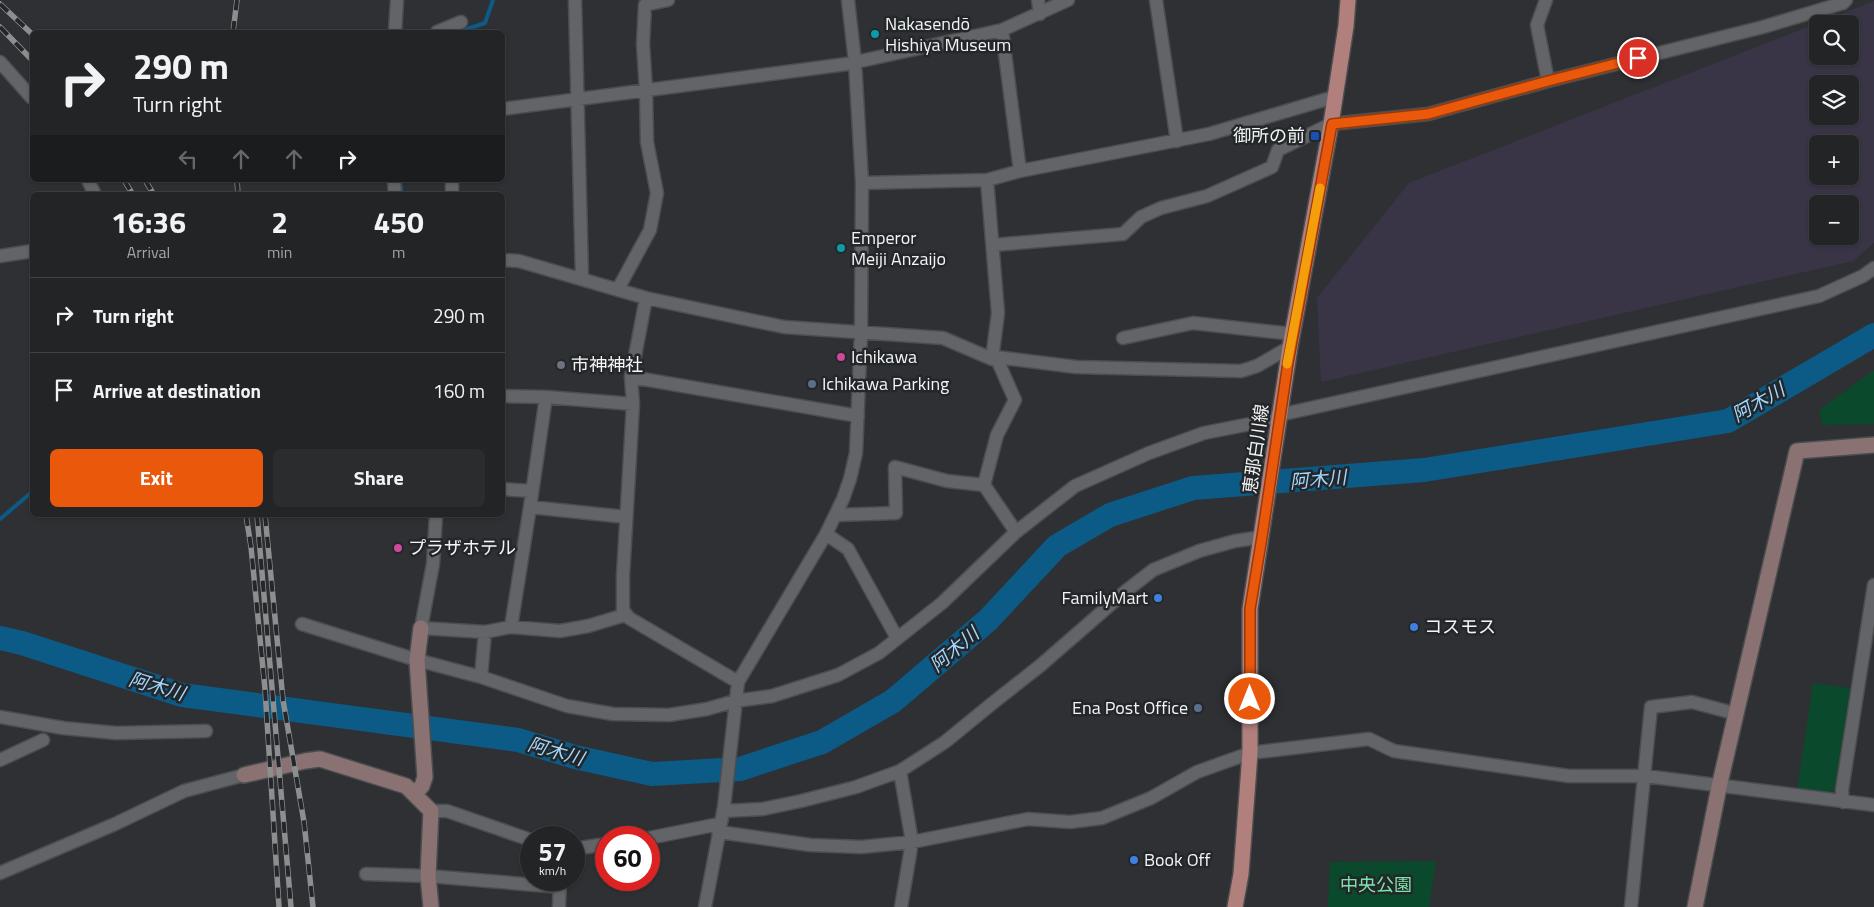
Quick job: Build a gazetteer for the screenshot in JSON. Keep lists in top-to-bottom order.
{
  "streets": {
    "main road": ["恵那白川線"]
  },
  "water": ["阿木川"],
  "parks": ["中央公園"],
  "places": {
    "other": [
      "Nakasendō Hishiya Museum",
      "Emperor Meiji Anzaijo",
      "Ichikawa",
      "市神神社",
      "Ichikawa Parking",
      "プラザホテル",
      "FamilyMart",
      "コスモス",
      "Ena Post Office",
      "Book Off"
    ],
    "transit": ["御所の前"]
  },
  "page": {
    "map_buttons": ["+", "−"],
    "turn": ["290 m", "Turn right"],
    "eta": [
      "16:36",
      "Arrival",
      "2",
      "min",
      "450",
      "m"
    ],
    "list": [
      {
        "name": "Turn right",
        "value": "290 m"
      },
      {
        "name": "Arrive at destination",
        "value": "160 m"
      }
    ],
    "buttons": ["Exit", "Share"],
    "speed": "57 km/h",
    "limit": "60"
  }
}
